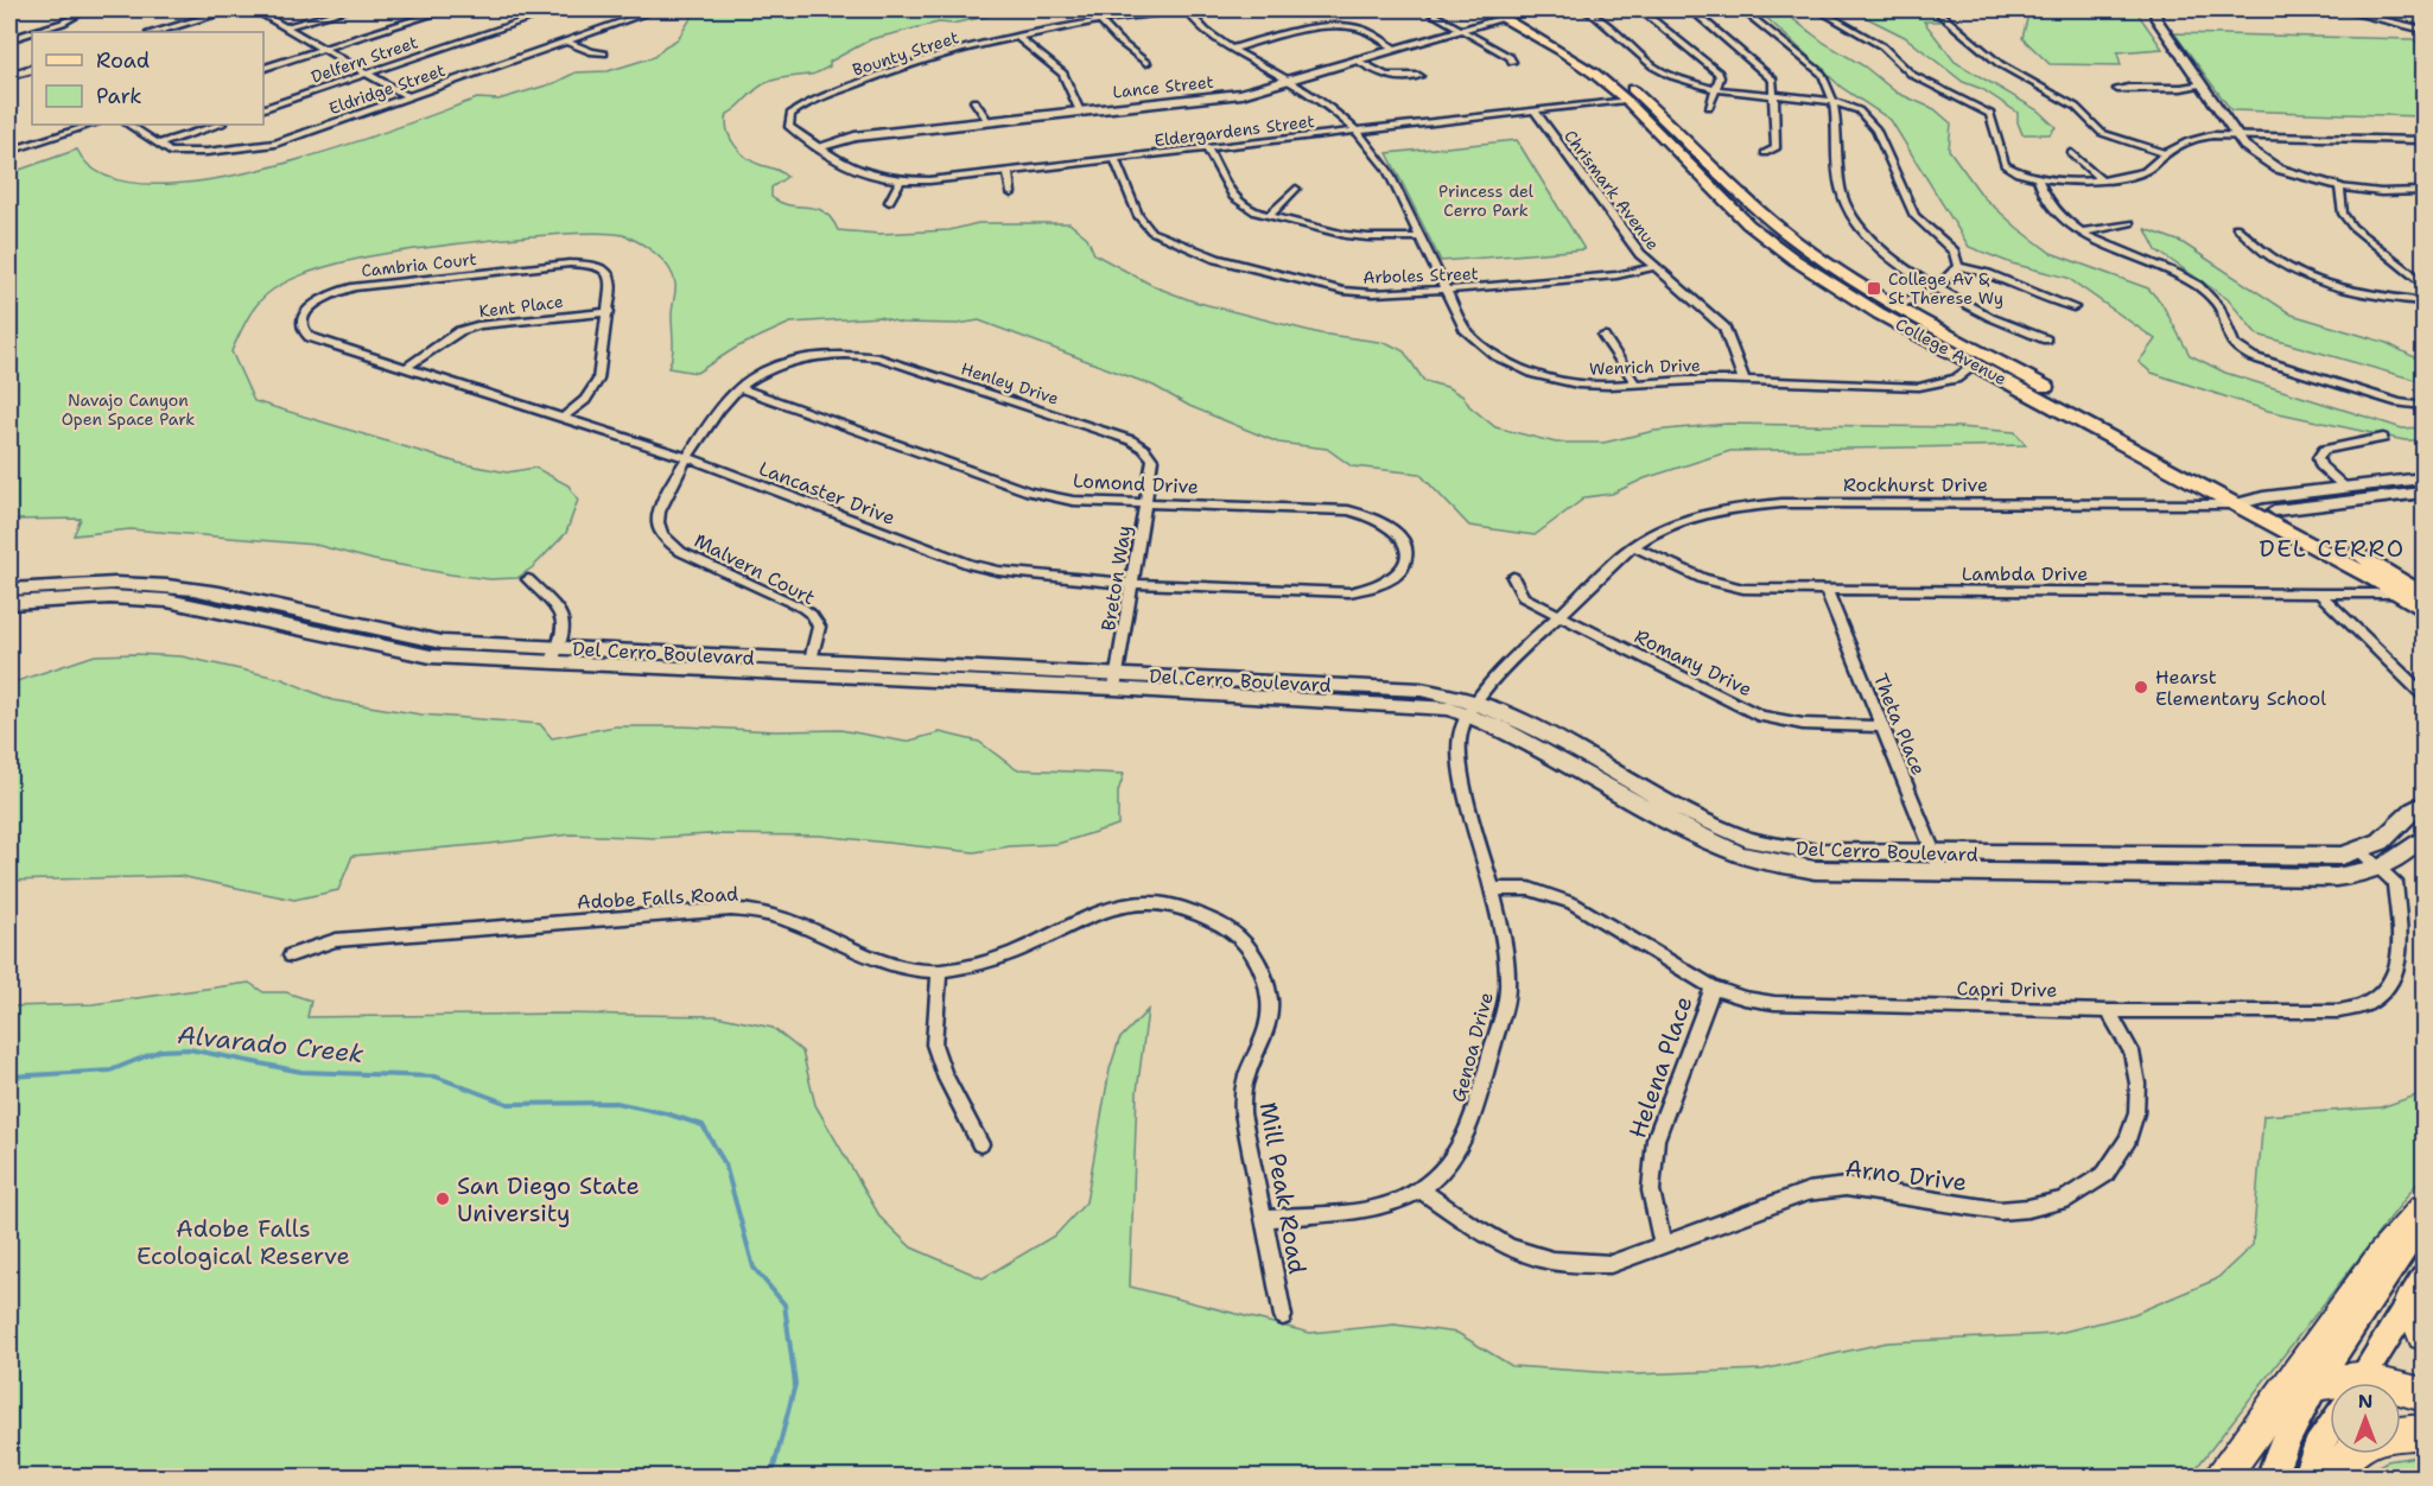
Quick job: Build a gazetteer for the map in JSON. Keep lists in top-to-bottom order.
{
  "streets": {
    "main road": ["College Avenue"],
    "street": [
      "Bounty Street",
      "Delfern Street",
      "Lance Street",
      "Eldridge Street",
      "Eldergardens Street",
      "Chrismark Avenue",
      "Cambria Court",
      "Arboles Street",
      "Kent Place",
      "Wenrich Drive",
      "Henley Drive",
      "Lomond Drive",
      "Rockhurst Drive",
      "Lancaster Drive",
      "Malvern Court",
      "Lambda Drive",
      "Breton Way",
      "Del Cerro Boulevard",
      "Romany Drive",
      "Theta Place",
      "Adobe Falls Road",
      "Capri Drive",
      "Genoa Drive",
      "Helena Place",
      "Arno Drive",
      "Mill Peak Road"
    ]
  },
  "crossings": [
    ["Bounty Street", "Eldergardens Street"],
    ["Bounty Street", "Wenrich Drive"],
    ["Lance Street", "Eldergardens Street"],
    ["Lance Street", "College Avenue"],
    ["Lance Street", "Wenrich Drive"],
    ["Eldergardens Street", "Chrismark Avenue"],
    ["Eldergardens Street", "Arboles Street"],
    ["Eldergardens Street", "College Avenue"],
    ["Eldergardens Street", "Wenrich Drive"],
    ["Chrismark Avenue", "Arboles Street"],
    ["Chrismark Avenue", "Wenrich Drive"],
    ["Cambria Court", "Kent Place"],
    ["Cambria Court", "Lancaster Drive"],
    ["Arboles Street", "Wenrich Drive"],
    ["Kent Place", "Lancaster Drive"],
    ["College Avenue", "Wenrich Drive"],
    ["College Avenue", "Rockhurst Drive"],
    ["College Avenue", "Lambda Drive"],
    ["Henley Drive", "Malvern Court"],
    ["Henley Drive", "Breton Way"],
    ["Lomond Drive", "Lancaster Drive"],
    ["Lomond Drive", "Malvern Court"],
    ["Lomond Drive", "Breton Way"],
    ["Rockhurst Drive", "Lambda Drive"],
    ["Rockhurst Drive", "Del Cerro Boulevard"],
    ["Rockhurst Drive", "Romany Drive"],
    ["Rockhurst Drive", "Genoa Drive"],
    ["Lancaster Drive", "Malvern Court"],
    ["Lancaster Drive", "Breton Way"],
    ["Malvern Court", "Del Cerro Boulevard"],
    ["Lambda Drive", "Theta Place"],
    ["Breton Way", "Del Cerro Boulevard"],
    ["Del Cerro Boulevard", "Theta Place"],
    ["Del Cerro Boulevard", "Capri Drive"],
    ["Del Cerro Boulevard", "Genoa Drive"],
    ["Romany Drive", "Theta Place"],
    ["Adobe Falls Road", "Mill Peak Road"],
    ["Capri Drive", "Genoa Drive"],
    ["Capri Drive", "Helena Place"],
    ["Capri Drive", "Arno Drive"],
    ["Genoa Drive", "Arno Drive"],
    ["Genoa Drive", "Mill Peak Road"],
    ["Helena Place", "Arno Drive"]
  ],
  "districts": ["DEL CERRO"],
  "water": ["Alvarado Creek"],
  "parks": ["Princess del Cerro Park", "Navajo Canyon Open Space Park", "Adobe Falls Ecological Reserve"],
  "places": {
    "transit": ["College Av & St Therese Wy"],
    "other": ["Hearst Elementary School", "San Diego State University"]
  },
  "legend": ["Road", "Park"],
  "north": "top"
}
